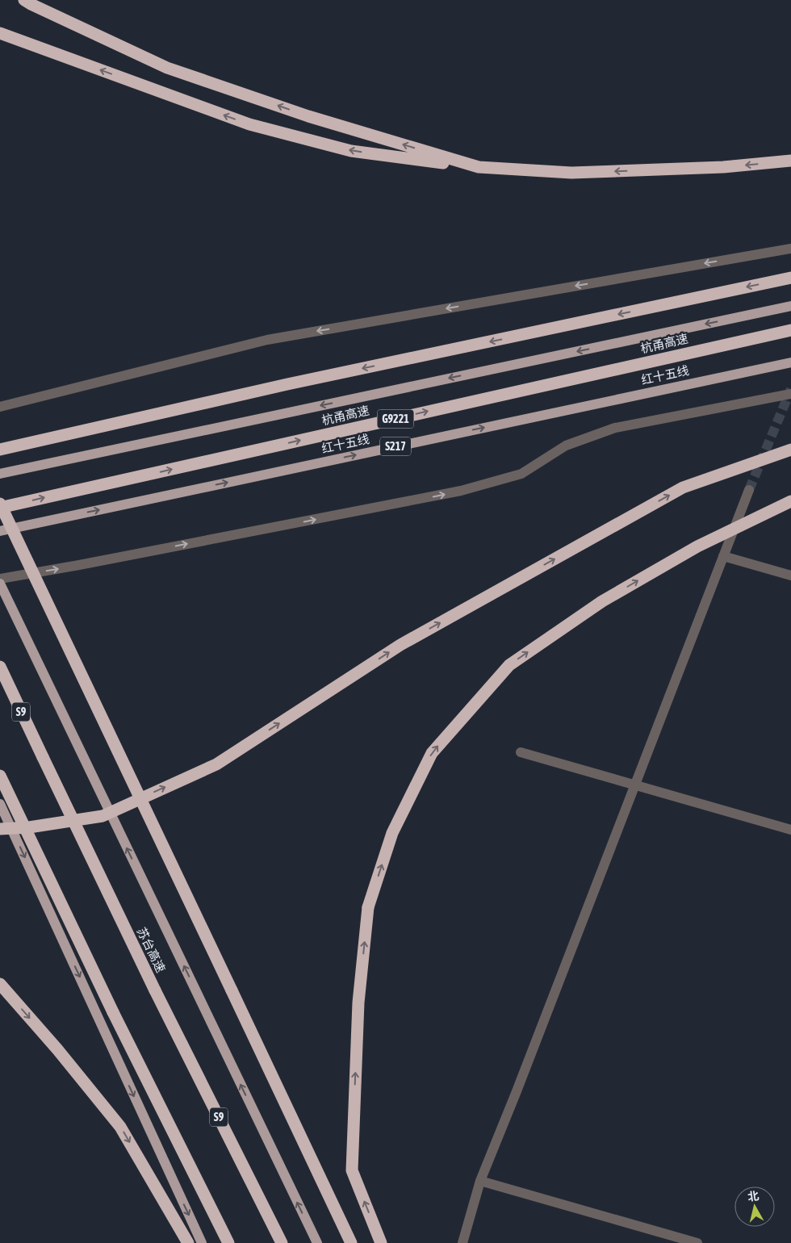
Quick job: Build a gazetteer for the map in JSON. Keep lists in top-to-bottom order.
{
  "streets": {
    "highway": [
      "杭甬高速",
      "G9221",
      "S9",
      "苏台高速"
    ],
    "main road": ["红十五线", "S217"]
  },
  "north": "top"
}
